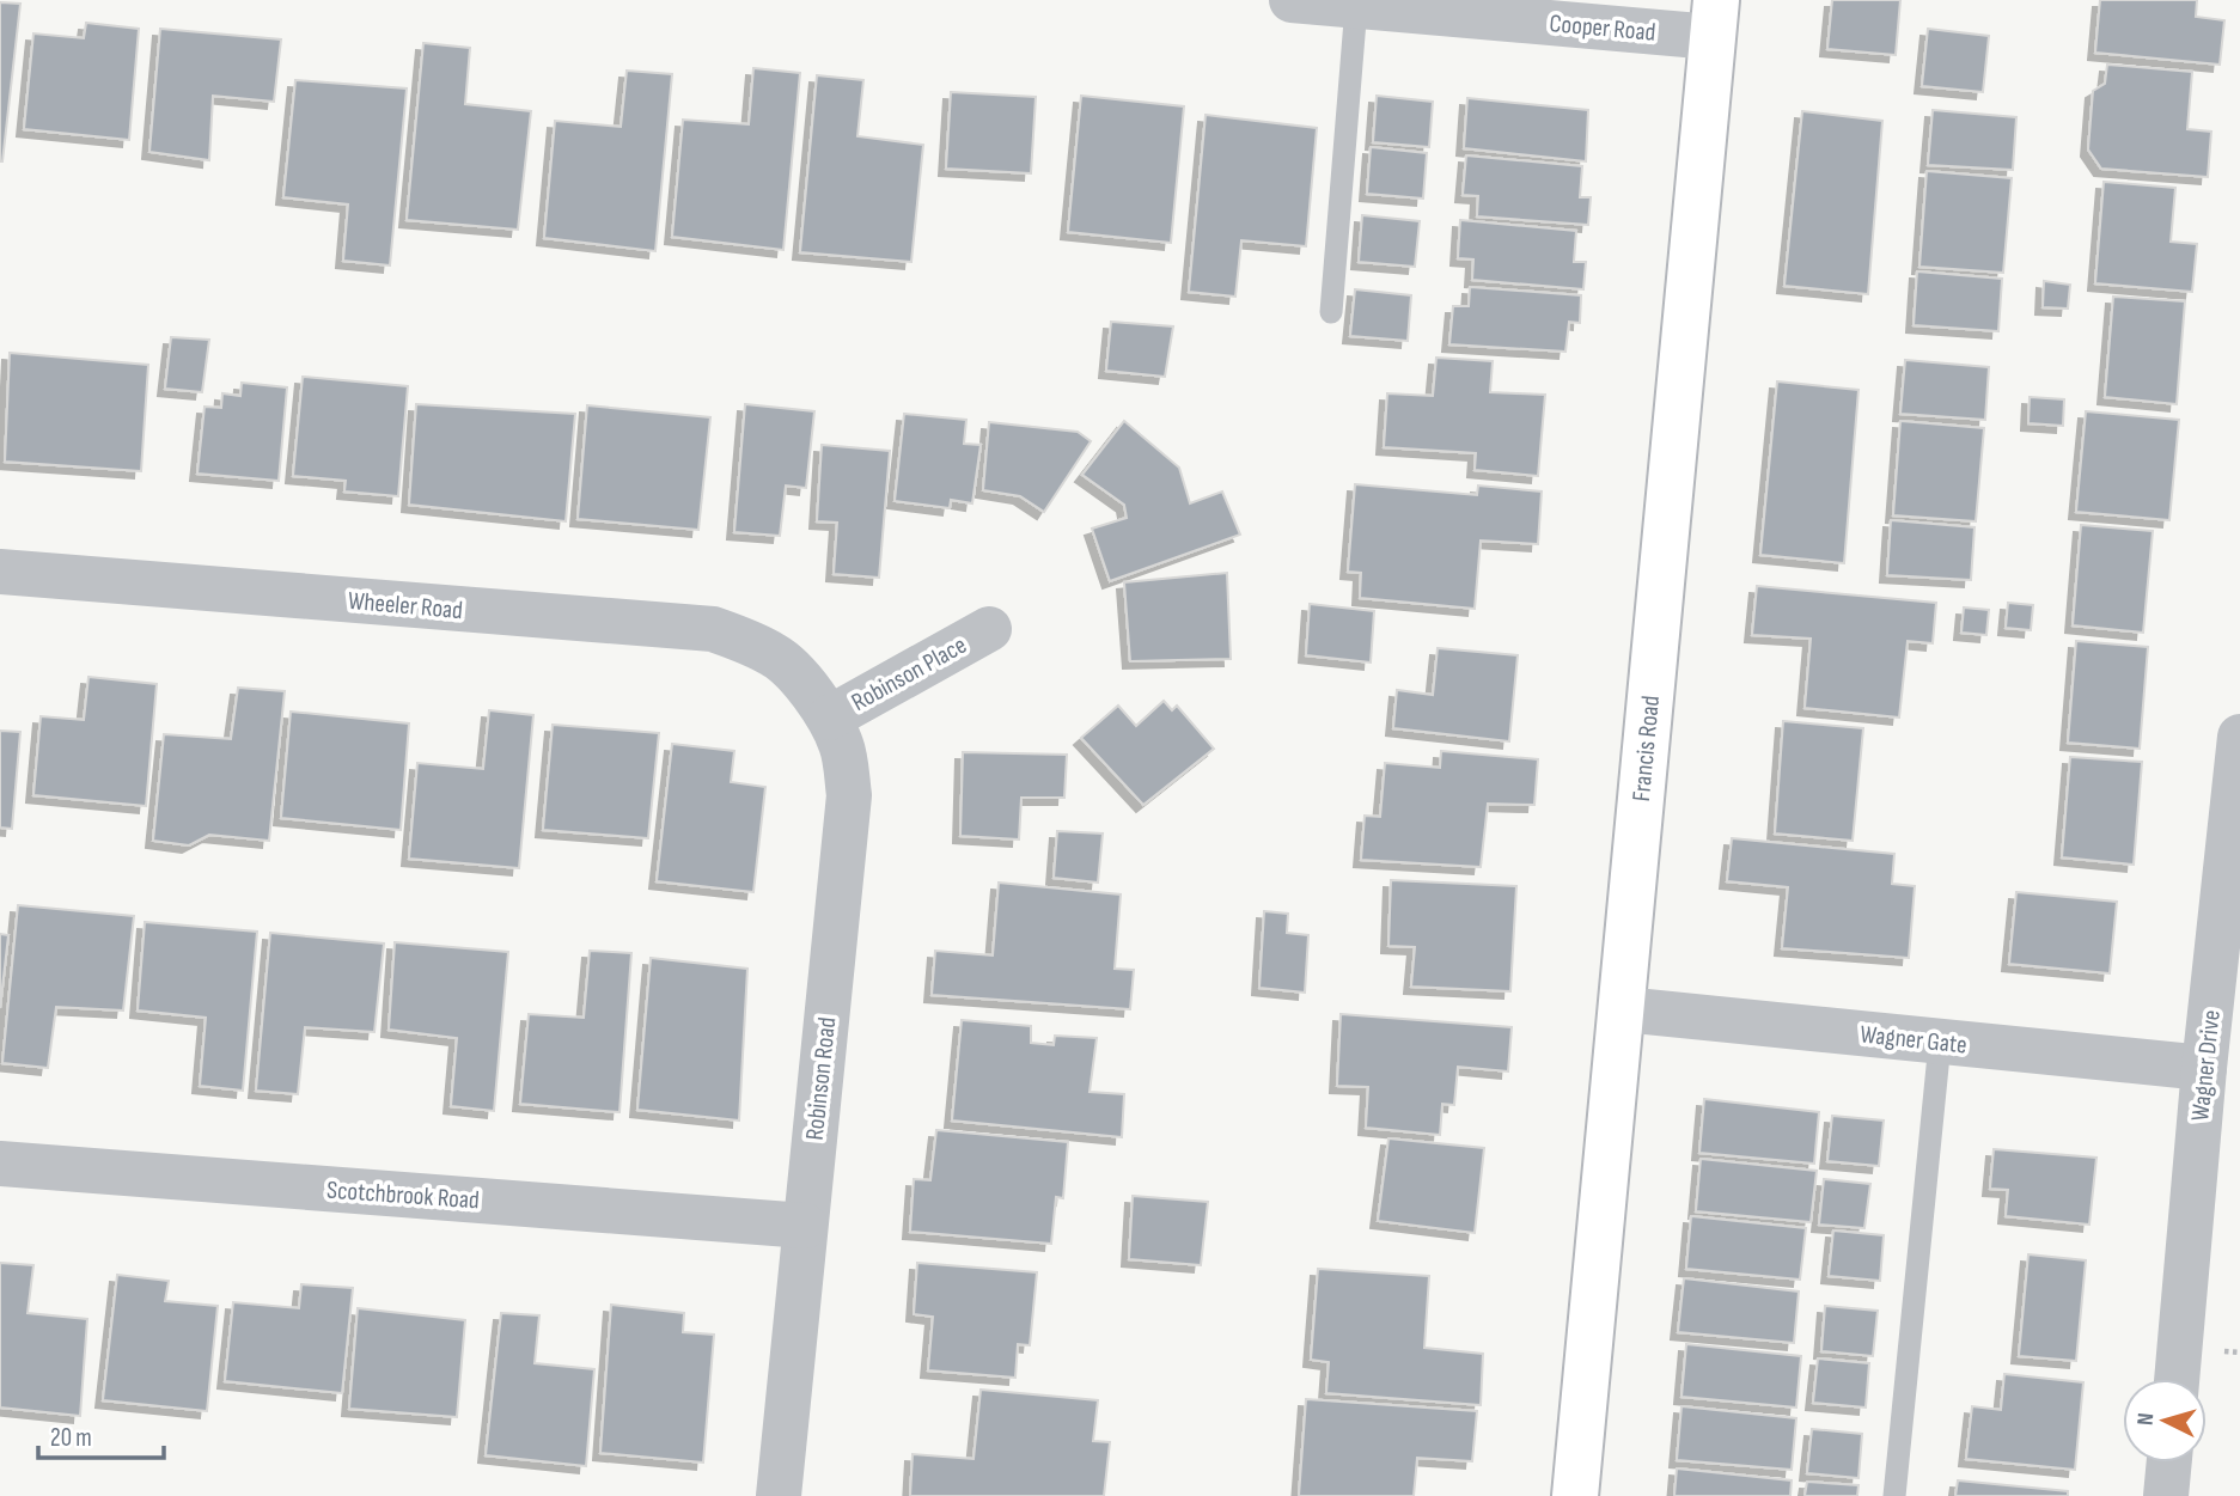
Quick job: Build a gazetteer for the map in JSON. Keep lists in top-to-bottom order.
{
  "streets": {
    "street": [
      "Cooper Road",
      "Wheeler Road",
      "Robinson Place",
      "Francis Road",
      "Wagner Gate",
      "Wagner Drive",
      "Robinson Road",
      "Scotchbrook Road"
    ]
  },
  "crossings": [
    ["Cooper Road", "Francis Road"],
    ["Wheeler Road", "Robinson Road"],
    ["Robinson Place", "Robinson Road"],
    ["Francis Road", "Wagner Gate"],
    ["Wagner Gate", "Wagner Drive"],
    ["Robinson Road", "Scotchbrook Road"]
  ],
  "scale_bar": "20 m",
  "north": "left"
}
